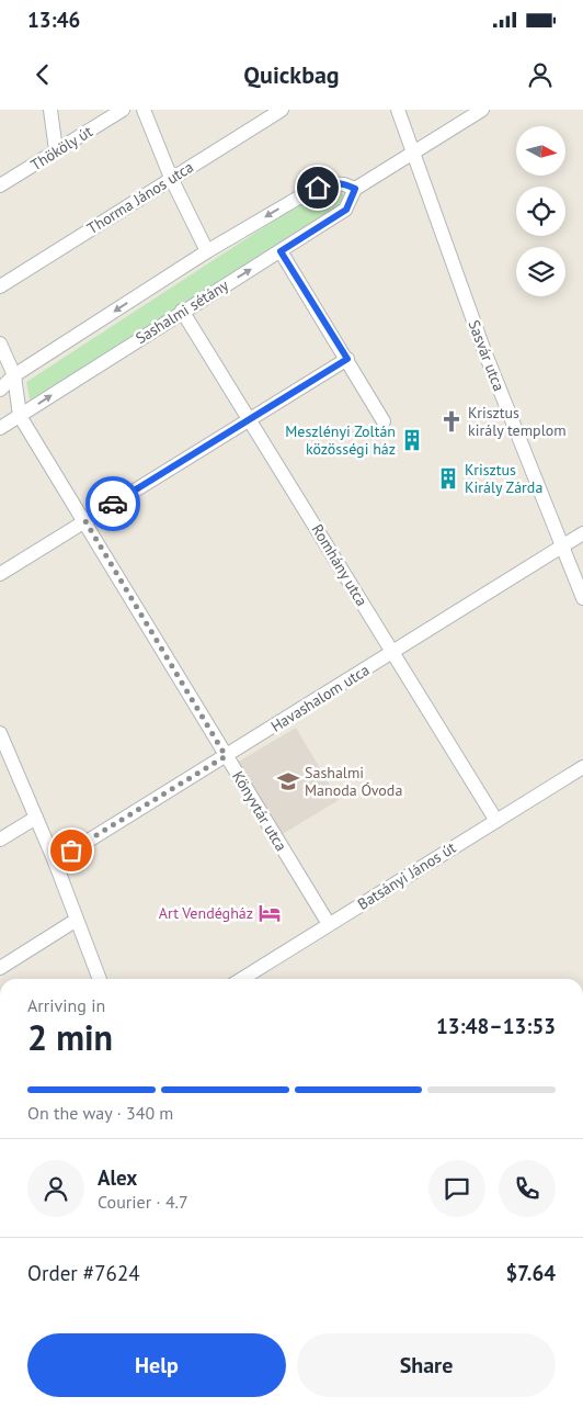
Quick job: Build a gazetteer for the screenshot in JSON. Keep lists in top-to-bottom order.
{
  "streets": {
    "street": [
      "Thököly út",
      "Thorma János utca",
      "Sashalmi sétány",
      "Sasvár utca",
      "Romhány utca",
      "Havashalom utca",
      "Könyvtár utca",
      "Batsányi János út"
    ]
  },
  "crossings": [
    ["Sashalmi sétány", "Sasvár utca"],
    ["Sashalmi sétány", "Romhány utca"],
    ["Sashalmi sétány", "Könyvtár utca"],
    ["Sasvár utca", "Havashalom utca"],
    ["Romhány utca", "Havashalom utca"],
    ["Romhány utca", "Batsányi János út"],
    ["Havashalom utca", "Könyvtár utca"],
    ["Könyvtár utca", "Batsányi János út"]
  ],
  "places": {
    "church": ["Krisztus király templom"],
    "building": ["Meszlényi Zoltán közösségi ház", "Krisztus Király Zárda"],
    "school or university": ["Sashalmi Manoda Óvoda"],
    "hotel": ["Art Vendégház"]
  },
  "north": "right",
  "page": {
    "status": "13:46",
    "header": "Quickbag",
    "heading": ["2 min", "Arriving in", "13:48–13:53"],
    "panel": [
      "Alex",
      "Courier · 4.7",
      "Order #7624",
      "$7.64"
    ],
    "bar": "On the way · 340 m",
    "buttons": ["Help", "Share"]
  }
}
